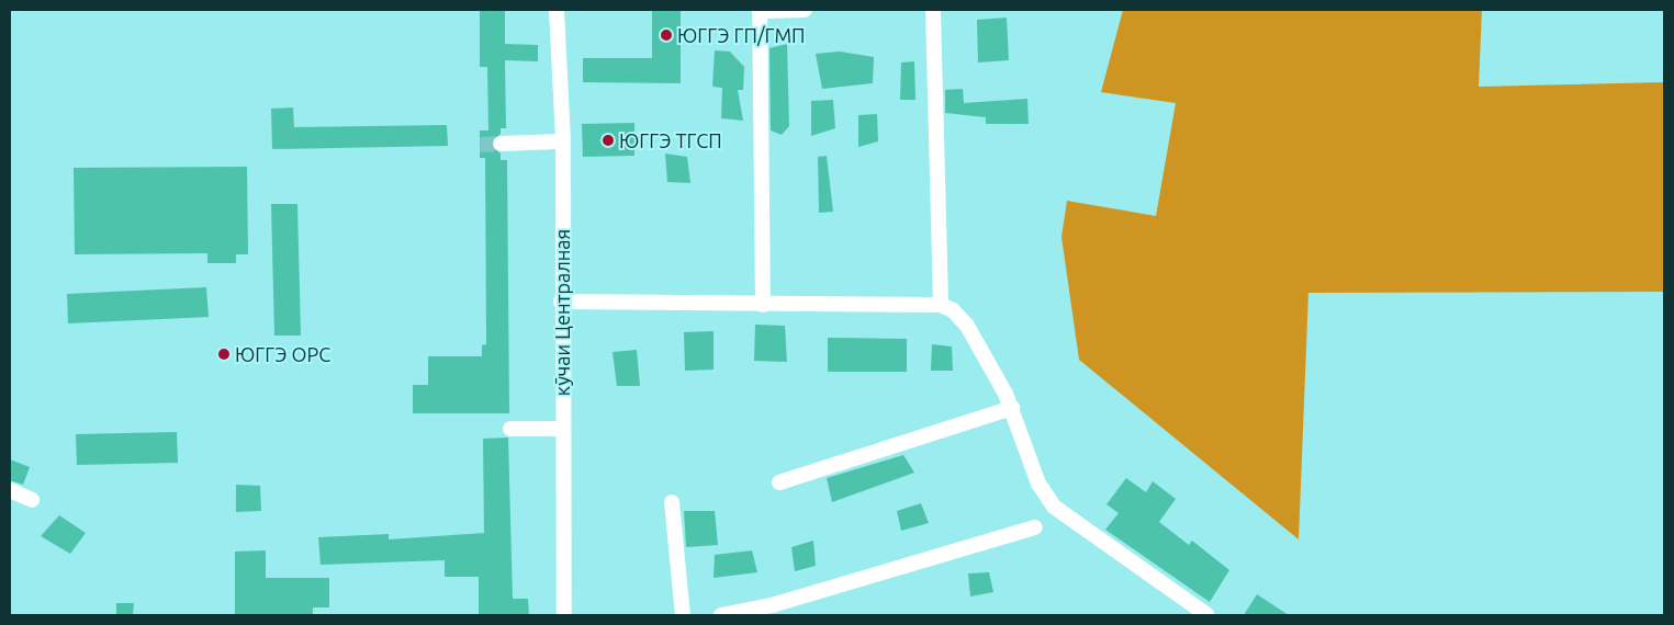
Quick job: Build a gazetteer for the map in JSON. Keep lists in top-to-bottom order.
{
  "streets": {
    "street": ["кӯчаи Централная"]
  },
  "places": ["ЮГГЭ ГП/ГМП", "ЮГГЭ ТГСП", "ЮГГЭ ОРС"]
}
